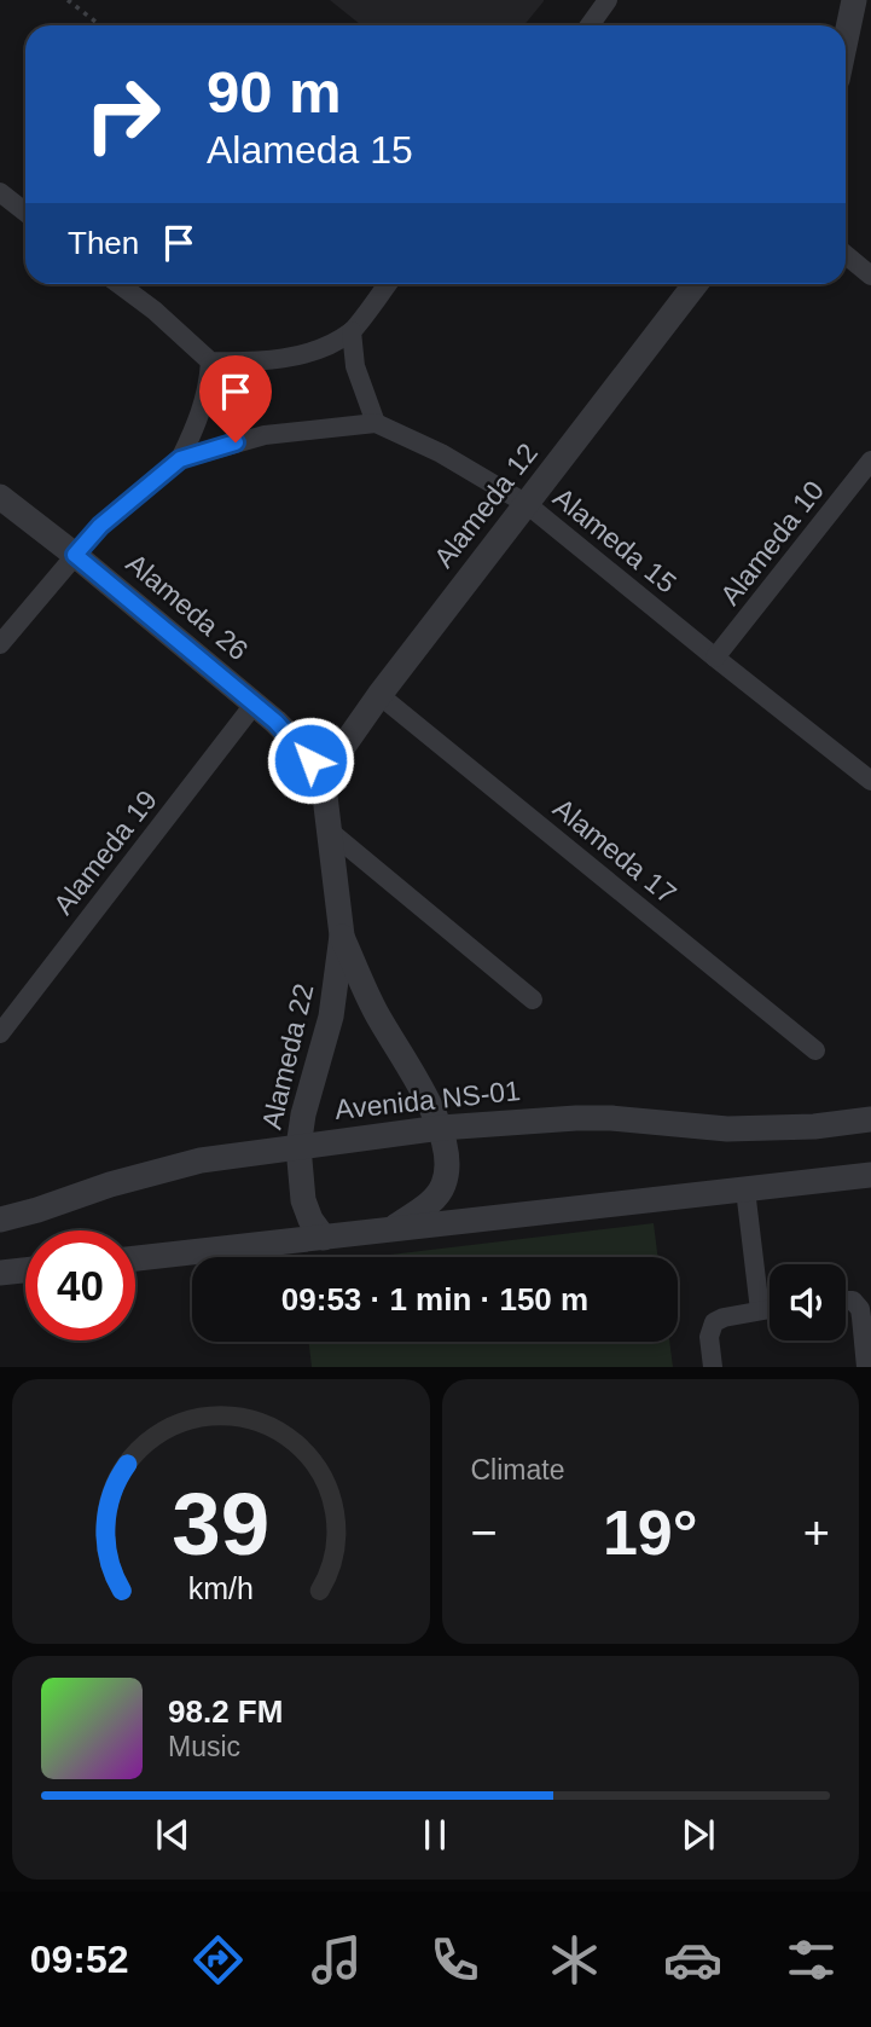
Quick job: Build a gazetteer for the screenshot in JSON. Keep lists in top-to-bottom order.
{
  "streets": {
    "street": [
      "Alameda 12",
      "Alameda 15",
      "Alameda 10",
      "Alameda 26",
      "Alameda 17",
      "Alameda 19",
      "Alameda 22",
      "Avenida NS-01"
    ]
  },
  "crossings": [
    ["Alameda 12", "Alameda 15"],
    ["Alameda 12", "Alameda 26"],
    ["Alameda 12", "Alameda 17"],
    ["Alameda 12", "Alameda 22"],
    ["Alameda 15", "Alameda 10"],
    ["Alameda 26", "Alameda 19"],
    ["Alameda 26", "Alameda 22"],
    ["Alameda 22", "Avenida NS-01"]
  ],
  "page": {
    "turn": ["90 m", "Alameda 15"],
    "then": "Then",
    "limit": "40",
    "trip": "09:53 · 1 min · 150 m",
    "tile": "Climate",
    "heat": ["−", "19°", "+"],
    "song": ["98.2 FM", "Music"],
    "tabs": "09:52",
    "gauge": ["39", "km/h"]
  }
}
